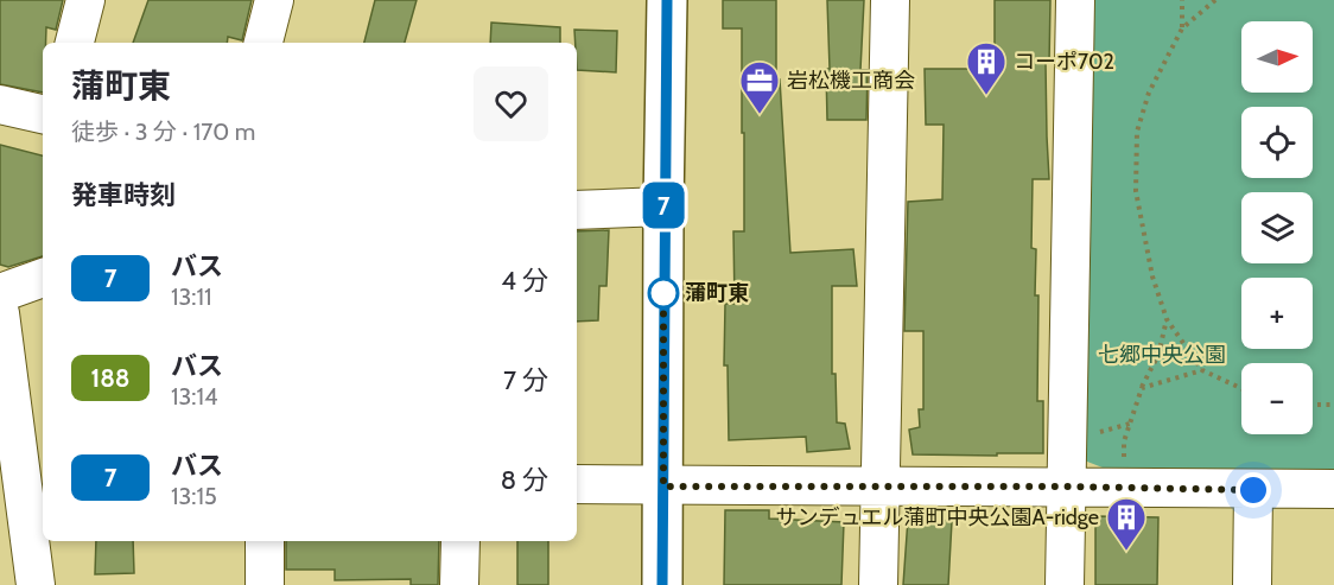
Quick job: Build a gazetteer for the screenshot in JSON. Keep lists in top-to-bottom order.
{
  "parks": ["七郷中央公園"],
  "places": {
    "building": ["コーポ702", "サンデュエル蒲町中央公園A-ridge"],
    "office": ["岩松機工商会"],
    "other": ["蒲町東"]
  },
  "lines": ["bus line 7"],
  "north": "right",
  "page": {
    "on_map": "7",
    "map_buttons": ["+", "−"],
    "heading": [
      ["蒲町東", "徒歩 · 3 分 · 170 m"],
      "発車時刻"
    ],
    "list": [
      {
        "mark": "7",
        "name": "バス",
        "note": "13:11",
        "value": "4 分"
      },
      {
        "mark": "188",
        "name": "バス",
        "note": "13:14",
        "value": "7 分"
      },
      {
        "mark": "7",
        "name": "バス",
        "note": "13:15",
        "value": "8 分"
      }
    ]
  }
}
